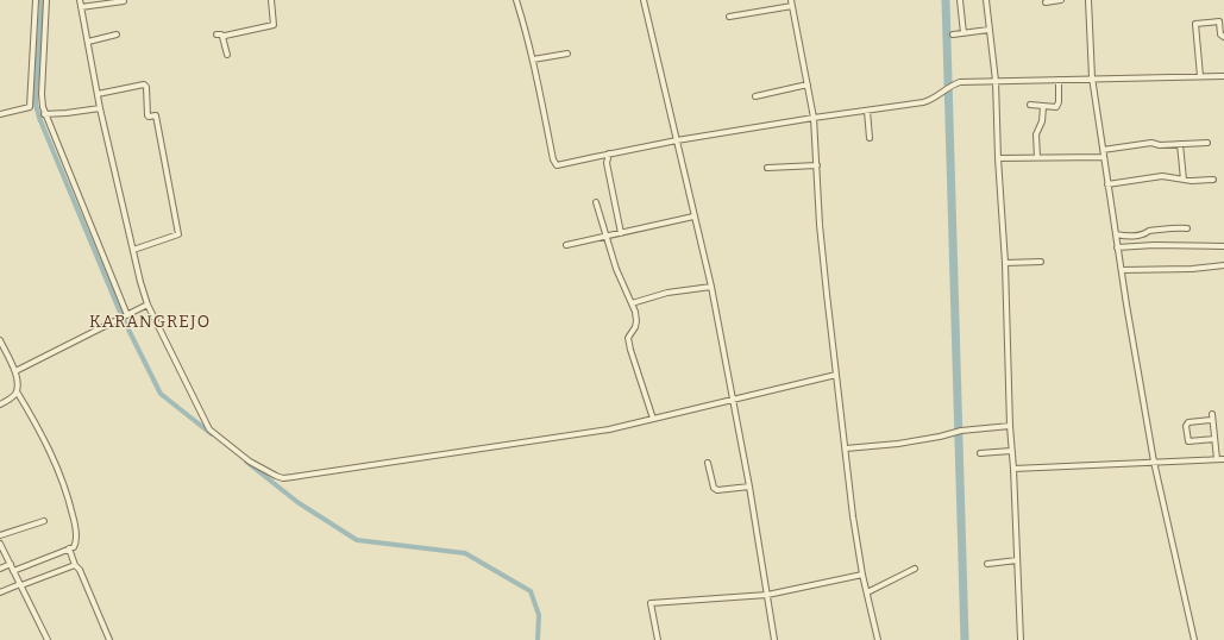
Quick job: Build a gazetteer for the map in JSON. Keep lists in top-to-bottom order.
{
  "districts": ["KARANGREJO"]
}
